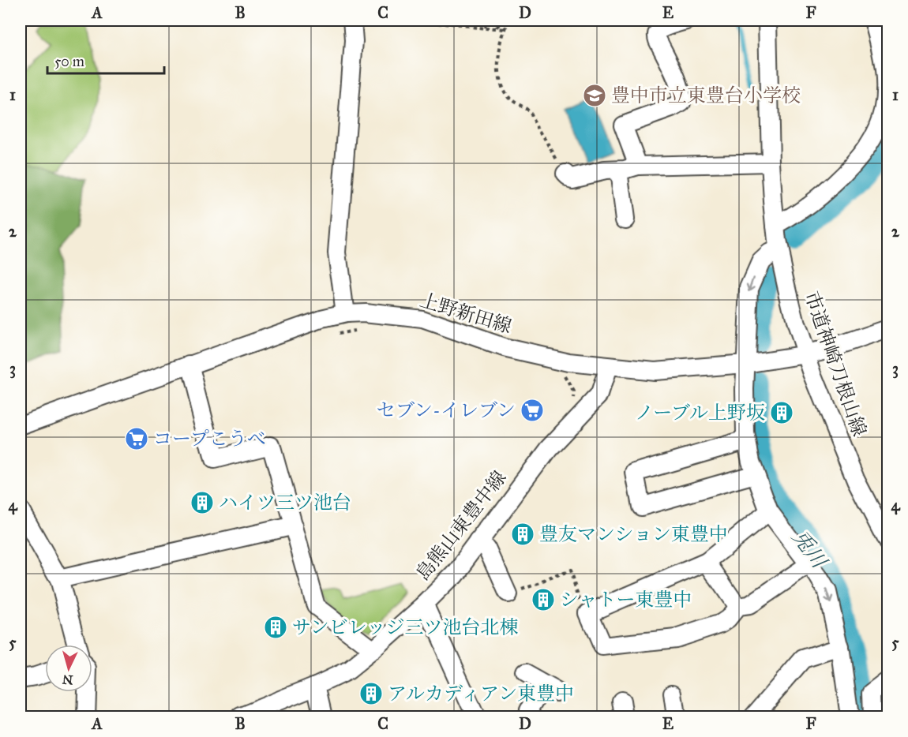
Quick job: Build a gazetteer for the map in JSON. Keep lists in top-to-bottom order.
{
  "streets": {
    "street": ["上野新田線", "市道神崎刀根山線", "島熊山東豊中線"]
  },
  "crossings": [
    ["上野新田線", "市道神崎刀根山線"],
    ["上野新田線", "島熊山東豊中線"]
  ],
  "water": ["兎川"],
  "places": {
    "school or university": ["豊中市立東豊台小学校"],
    "supermarket": ["セブン-イレブン", "コープこうべ"],
    "building": [
      "ノーブル上野坂",
      "ハイツ三ツ池台",
      "豊友マンション東豊中",
      "シャトー東豊中",
      "サンビレッジ三ツ池台北棟",
      "アルカディアン東豊中"
    ]
  },
  "scale_bar": "50 m",
  "north": "bottom",
  "grid": {
    "columns": [
      "A",
      "B",
      "C",
      "D",
      "E",
      "F"
    ],
    "rows": [
      "1",
      "2",
      "3",
      "4",
      "5"
    ]
  }
}
